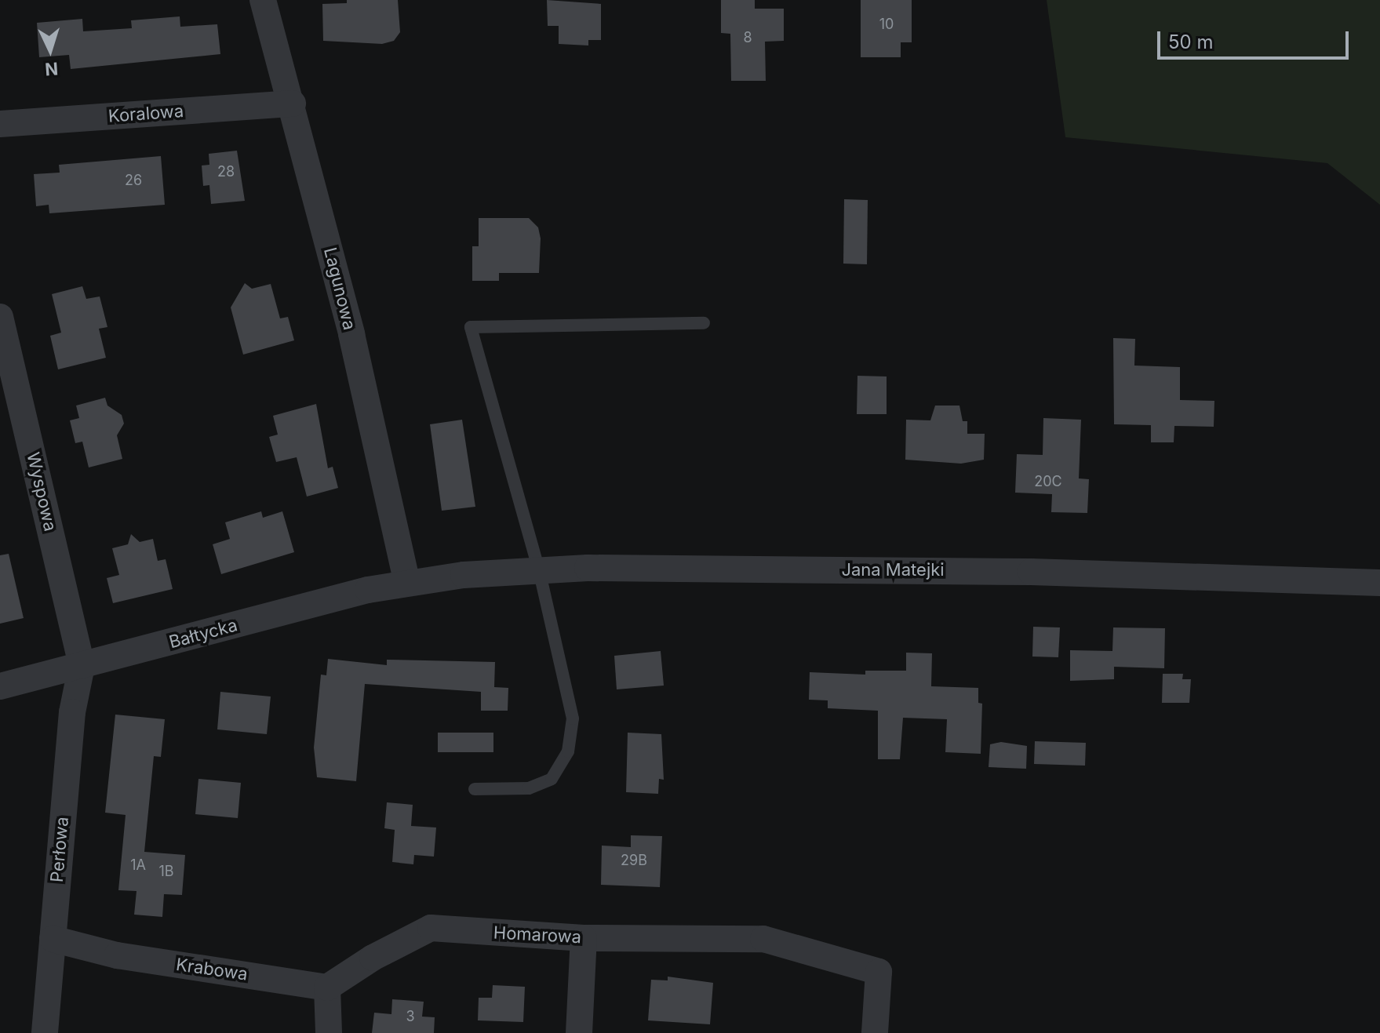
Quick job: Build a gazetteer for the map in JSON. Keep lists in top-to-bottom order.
{
  "streets": {
    "street": [
      "Koralowa",
      "Lagunowa",
      "Wyspowa",
      "Jana Matejki",
      "Bałtycka",
      "Perłowa",
      "Homarowa",
      "Krabowa"
    ]
  },
  "crossings": [
    ["Koralowa", "Lagunowa"],
    ["Lagunowa", "Jana Matejki"],
    ["Lagunowa", "Bałtycka"],
    ["Wyspowa", "Bałtycka"],
    ["Wyspowa", "Perłowa"],
    ["Jana Matejki", "Bałtycka"],
    ["Bałtycka", "Perłowa"],
    ["Perłowa", "Krabowa"],
    ["Homarowa", "Krabowa"]
  ],
  "house_numbers": [
    "10",
    "8",
    "28",
    "26",
    "20C",
    "29B",
    "1A",
    "1B",
    "3"
  ],
  "scale_bar": "50 m",
  "north": "bottom"
}
